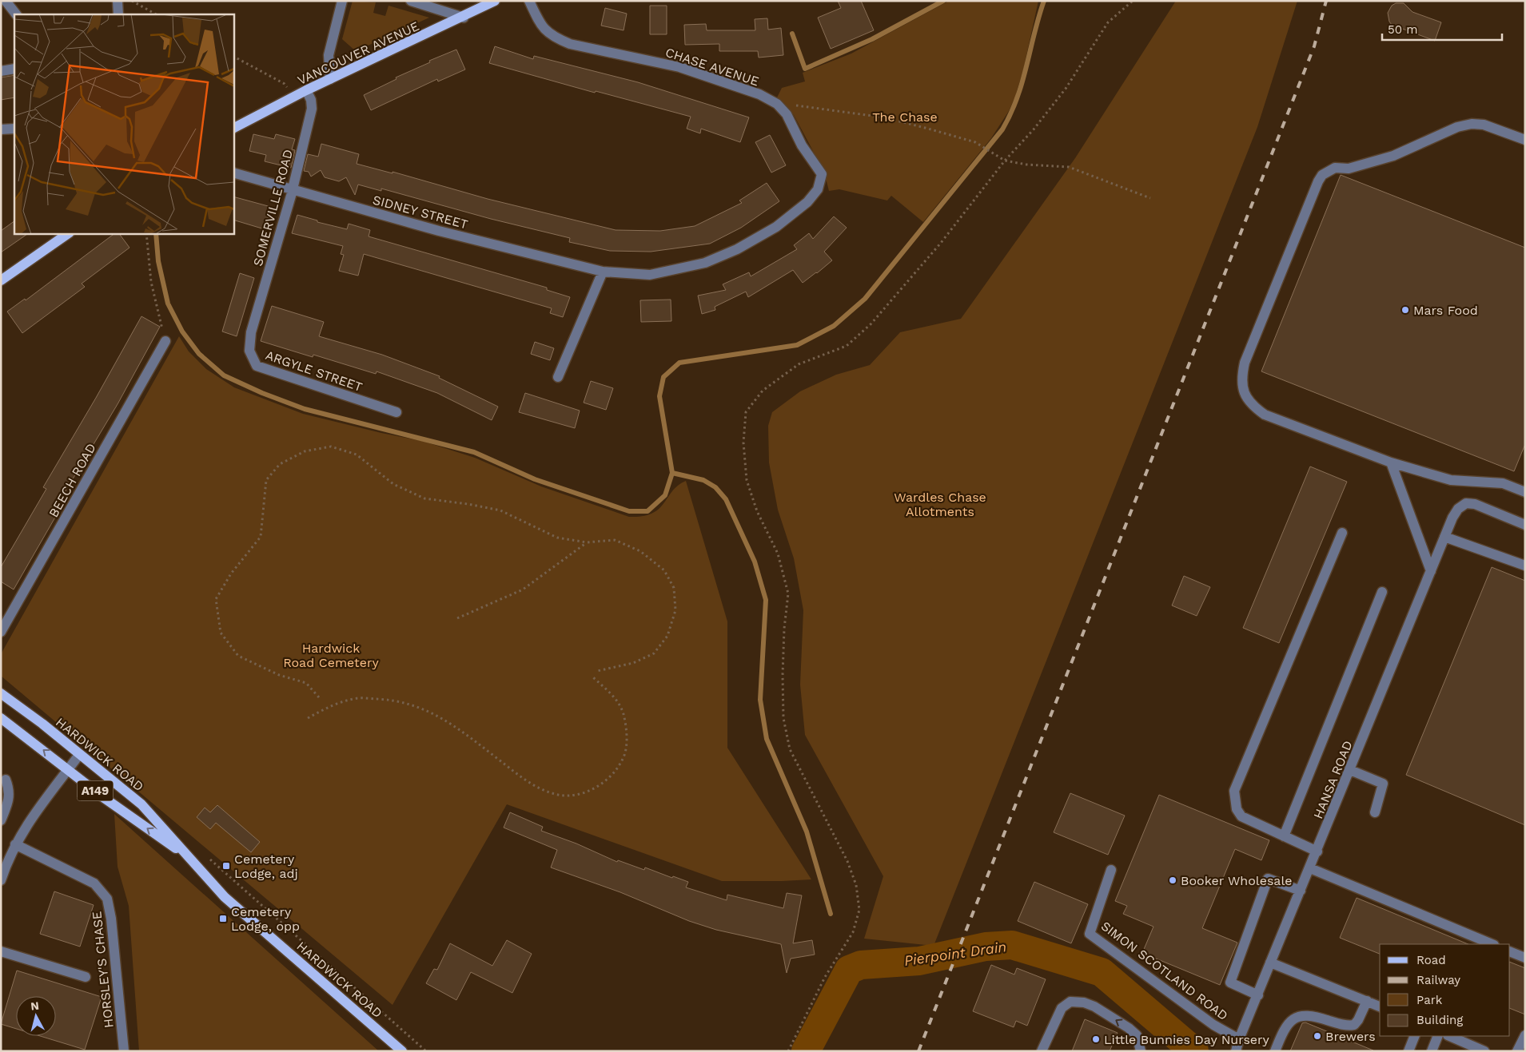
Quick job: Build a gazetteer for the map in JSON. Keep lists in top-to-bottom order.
{
  "streets": {
    "main road": ["VANCOUVER AVENUE", "HARDWICK ROAD", "A149"],
    "street": [
      "CHASE AVENUE",
      "SOMERVILLE ROAD",
      "SIDNEY STREET",
      "ARGYLE STREET",
      "BEECH ROAD",
      "HANSA ROAD",
      "HORSLEY'S CHASE",
      "SIMON SCOTLAND ROAD"
    ]
  },
  "crossings": [
    ["VANCOUVER AVENUE", "SOMERVILLE ROAD"],
    ["CHASE AVENUE", "SIDNEY STREET"],
    ["SOMERVILLE ROAD", "SIDNEY STREET"],
    ["SOMERVILLE ROAD", "ARGYLE STREET"],
    ["HANSA ROAD", "SIMON SCOTLAND ROAD"]
  ],
  "water": ["Pierpoint Drain"],
  "parks": ["The Chase", "Wardles Chase Allotments", "Hardwick Road Cemetery"],
  "places": {
    "other": [
      "Mars Food",
      "Booker Wholesale",
      "Brewers",
      "Little Bunnies Day Nursery"
    ],
    "transit": ["Cemetery Lodge, adj", "Cemetery Lodge, opp"]
  },
  "legend": [
    "Road",
    "Railway",
    "Park",
    "Building"
  ],
  "scale_bar": "50 m",
  "north": "top"
}
